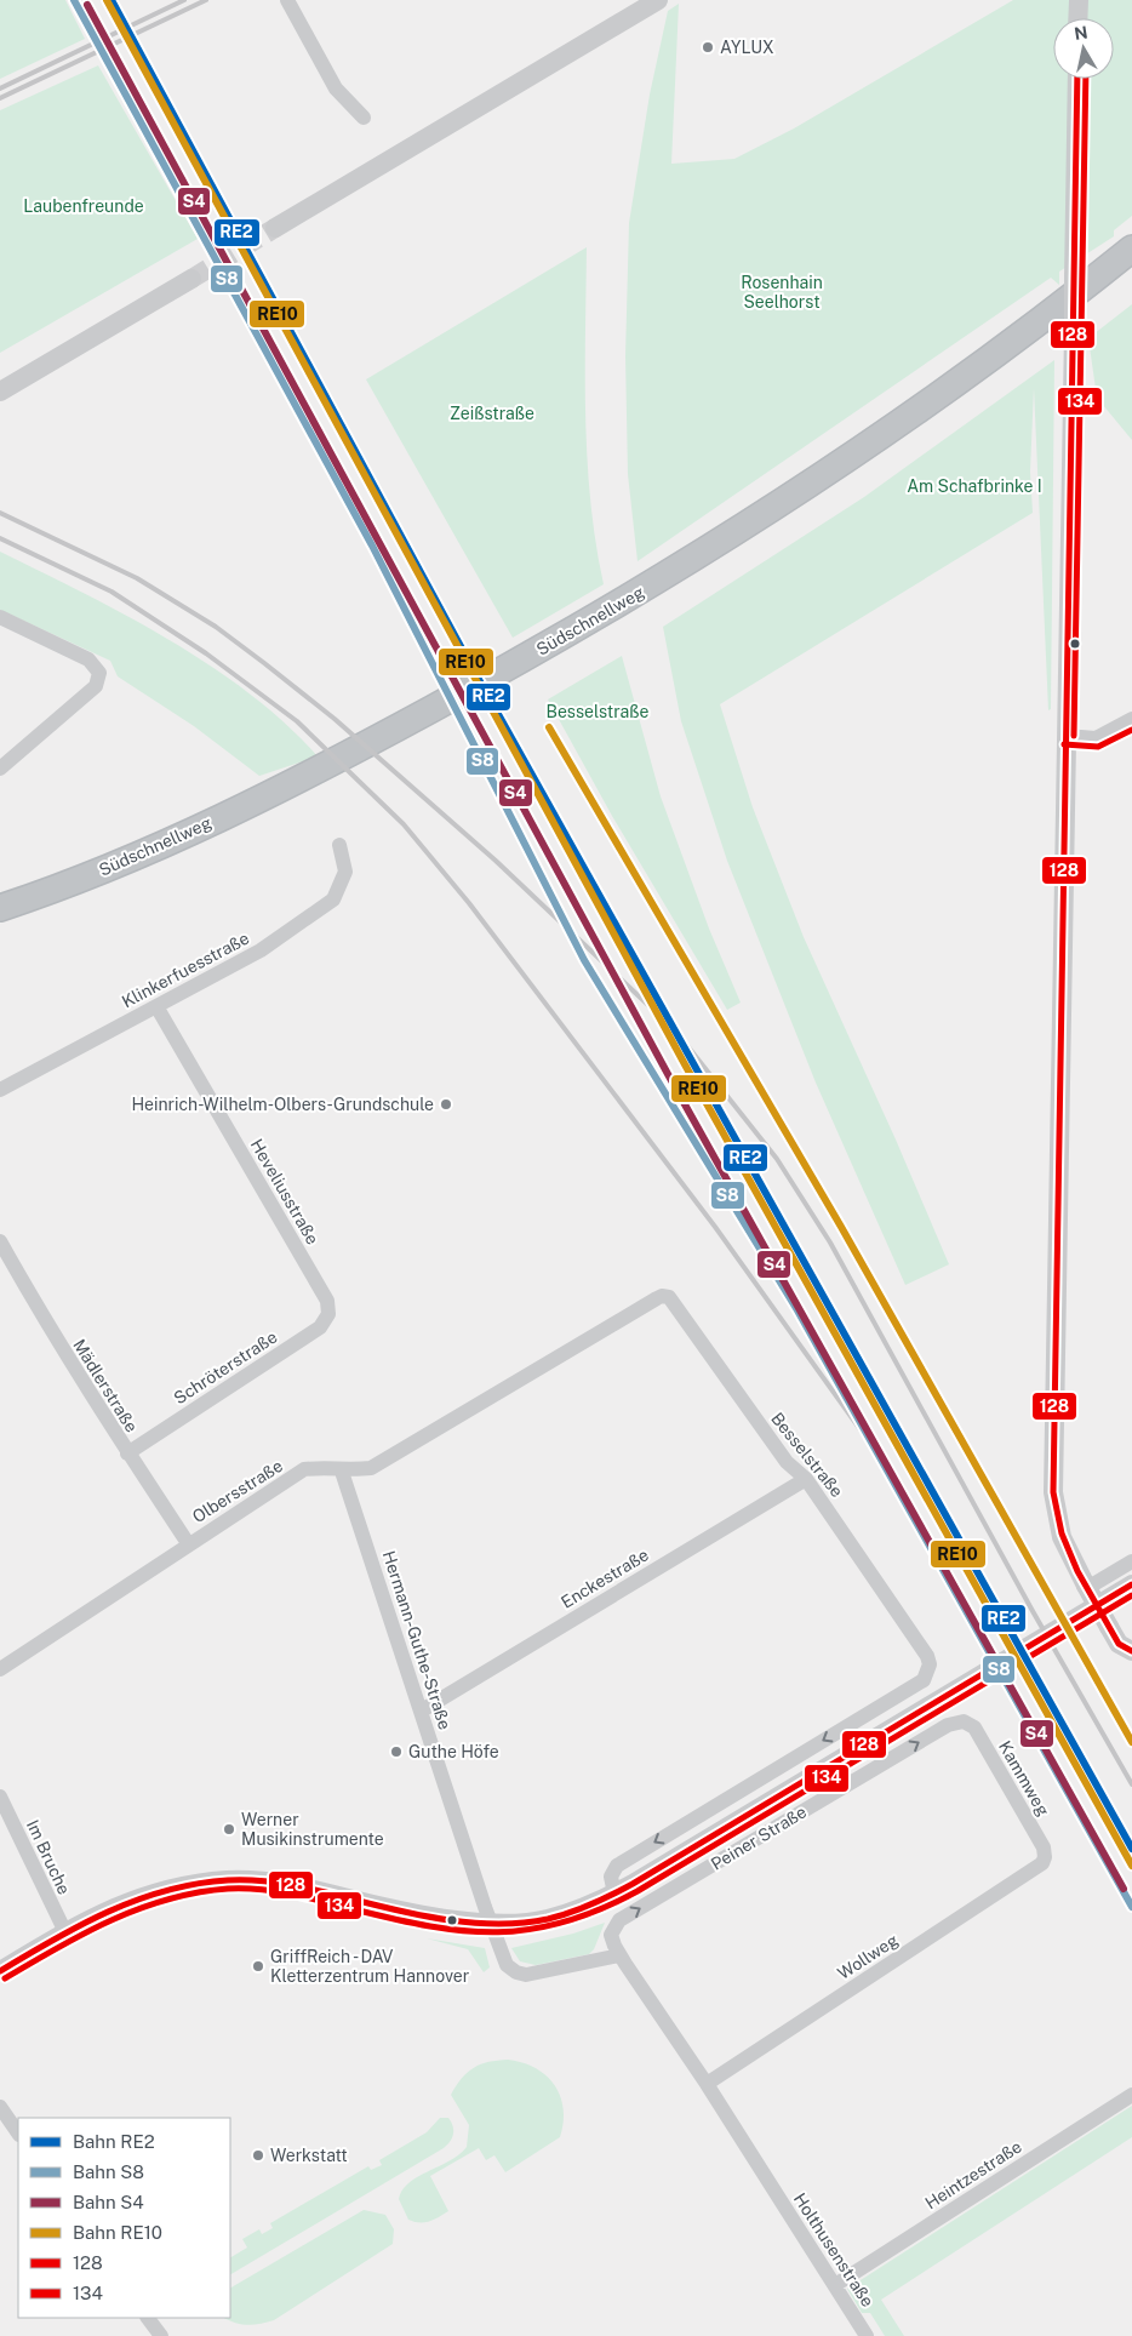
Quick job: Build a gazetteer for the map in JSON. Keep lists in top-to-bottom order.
{
  "streets": {
    "highway": ["Südschnellweg"],
    "street": [
      "Klinkerfuesstraße",
      "Heveliusstraße",
      "Schröterstraße",
      "Mädlerstraße",
      "Besselstraße",
      "Olbersstraße",
      "Enckestraße",
      "Hermann-Guthe-Straße",
      "Kammweg",
      "Peiner Straße",
      "Im Bruche",
      "Wollweg",
      "Heintzestraße",
      "Holthusenstraße"
    ]
  },
  "crossings": [
    ["Klinkerfuesstraße", "Heveliusstraße"],
    ["Heveliusstraße", "Schröterstraße"],
    ["Schröterstraße", "Mädlerstraße"],
    ["Mädlerstraße", "Olbersstraße"],
    ["Besselstraße", "Olbersstraße"],
    ["Besselstraße", "Enckestraße"],
    ["Besselstraße", "Peiner Straße"],
    ["Olbersstraße", "Hermann-Guthe-Straße"],
    ["Enckestraße", "Hermann-Guthe-Straße"],
    ["Hermann-Guthe-Straße", "Peiner Straße"],
    ["Kammweg", "Peiner Straße"],
    ["Kammweg", "Wollweg"],
    ["Peiner Straße", "Im Bruche"],
    ["Peiner Straße", "Holthusenstraße"],
    ["Wollweg", "Holthusenstraße"],
    ["Heintzestraße", "Holthusenstraße"]
  ],
  "parks": [
    "Laubenfreunde",
    "Rosenhain Seelhorst",
    "Zeißstraße",
    "Am Schafbrinke I",
    "Besselstraße"
  ],
  "places": [
    "AYLUX",
    "Heinrich-Wilhelm-Olbers-Grundschule",
    "Guthe Höfe",
    "Werner Musikinstrumente",
    "GriffReich - DAV Kletterzentrum Hannover",
    "Werkstatt"
  ],
  "lines": [
    "rail line RE2",
    "rail line S8",
    "rail line RE10",
    "rail line S4",
    "transit line 128",
    "transit line 134"
  ],
  "legend": [
    "Bahn RE2",
    "Bahn S8",
    "Bahn S4",
    "Bahn RE10",
    "128",
    "134"
  ],
  "north": "top"
}
